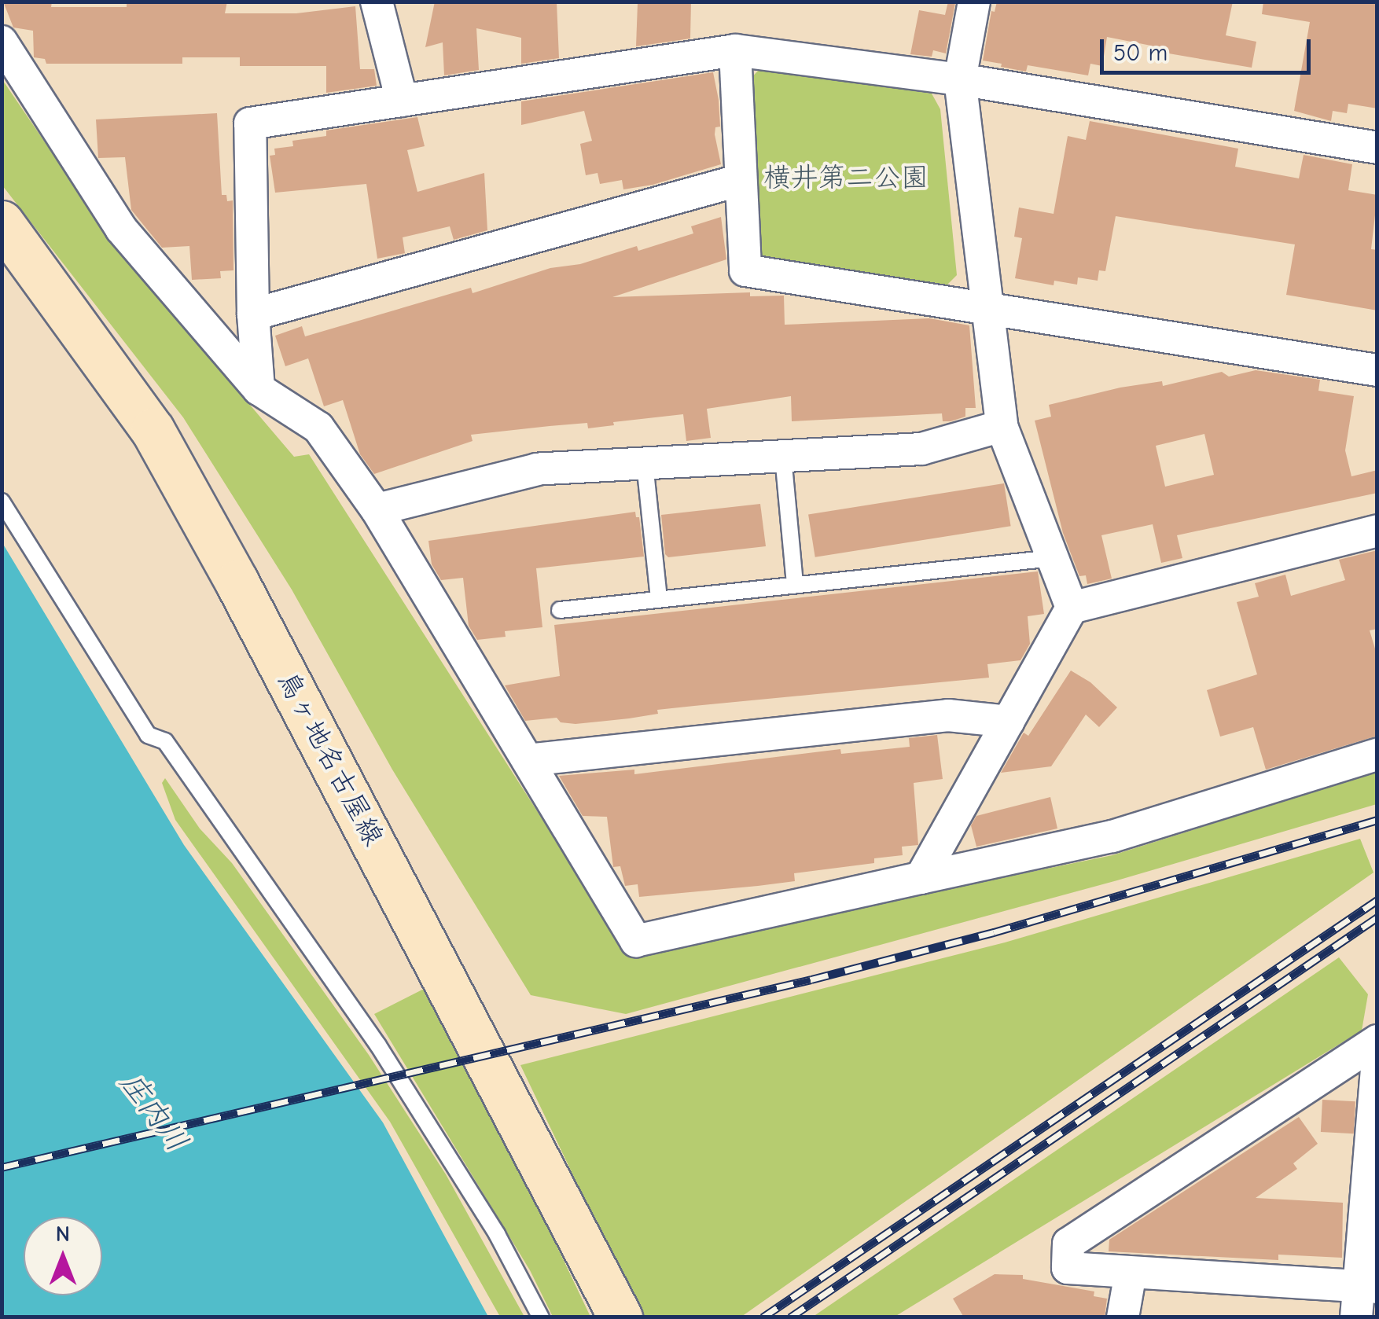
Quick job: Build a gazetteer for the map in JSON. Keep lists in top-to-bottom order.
{
  "streets": {
    "main road": ["鳥ヶ地名古屋線"]
  },
  "water": ["庄内川"],
  "parks": ["横井第二公園"],
  "scale_bar": "50 m",
  "north": "top"
}
